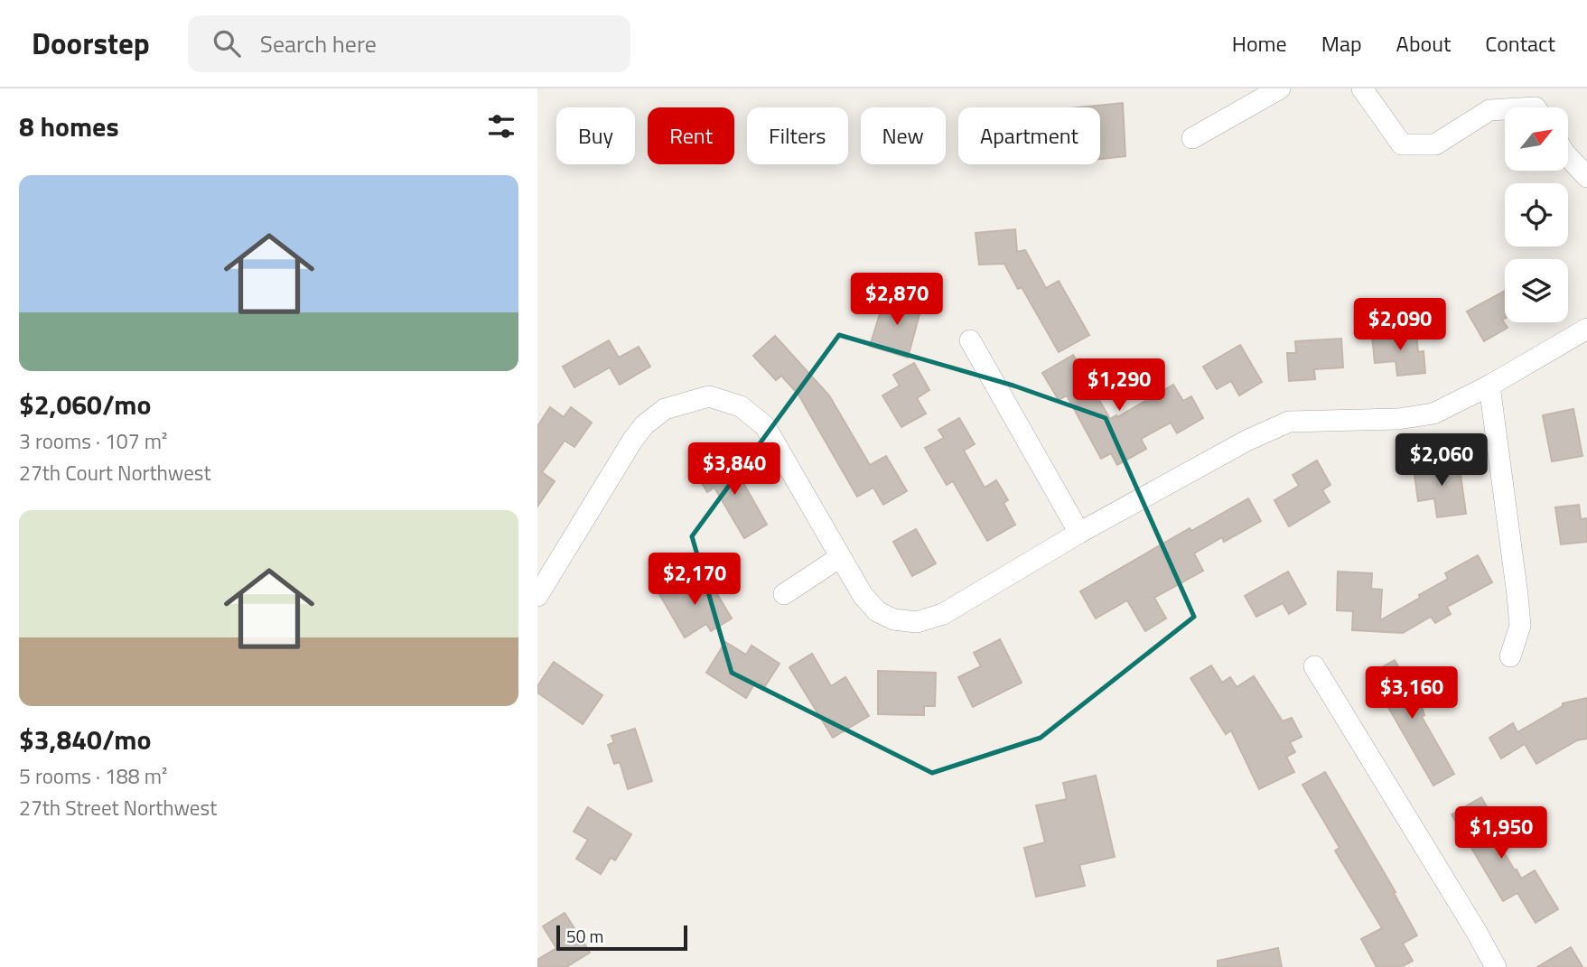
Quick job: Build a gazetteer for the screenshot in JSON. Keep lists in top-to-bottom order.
{
  "scale_bar": "50 m",
  "north": "top right",
  "page": {
    "header": "Doorstep",
    "search": "Search here",
    "nav": [
      "Home",
      "Map",
      "About",
      "Contact"
    ],
    "heading": "8 homes",
    "chip": [
      "Buy",
      "Rent",
      "Filters",
      "New",
      "Apartment"
    ],
    "list": [
      {
        "name": "$2,060/mo",
        "note": "3 rooms · 107 m² · 27th Court Northwest"
      },
      {
        "name": "$3,840/mo",
        "note": "5 rooms · 188 m² · 27th Street Northwest"
      }
    ],
    "price": [
      "$2,870",
      "$2,090",
      "$1,290",
      "$2,060",
      "$3,840",
      "$2,170",
      "$3,160",
      "$1,950"
    ],
    "scale": "50 m"
  }
}
